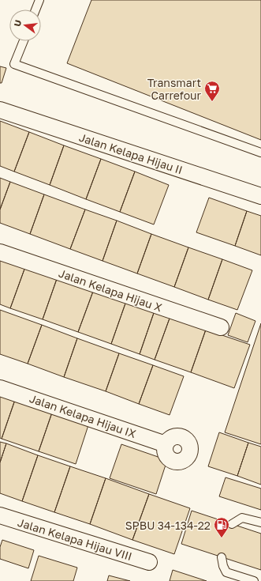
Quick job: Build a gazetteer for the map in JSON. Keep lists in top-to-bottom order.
{
  "streets": {
    "street": [
      "Jalan Kelapa Hijau II",
      "Jalan Kelapa Hijau X",
      "Jalan Kelapa Hijau IX",
      "Jalan Kelapa Hijau VIII"
    ]
  },
  "places": {
    "supermarket": ["Transmart Carrefour"],
    "fuel station": ["SPBU 34-134-22"]
  },
  "north": "left"
}
